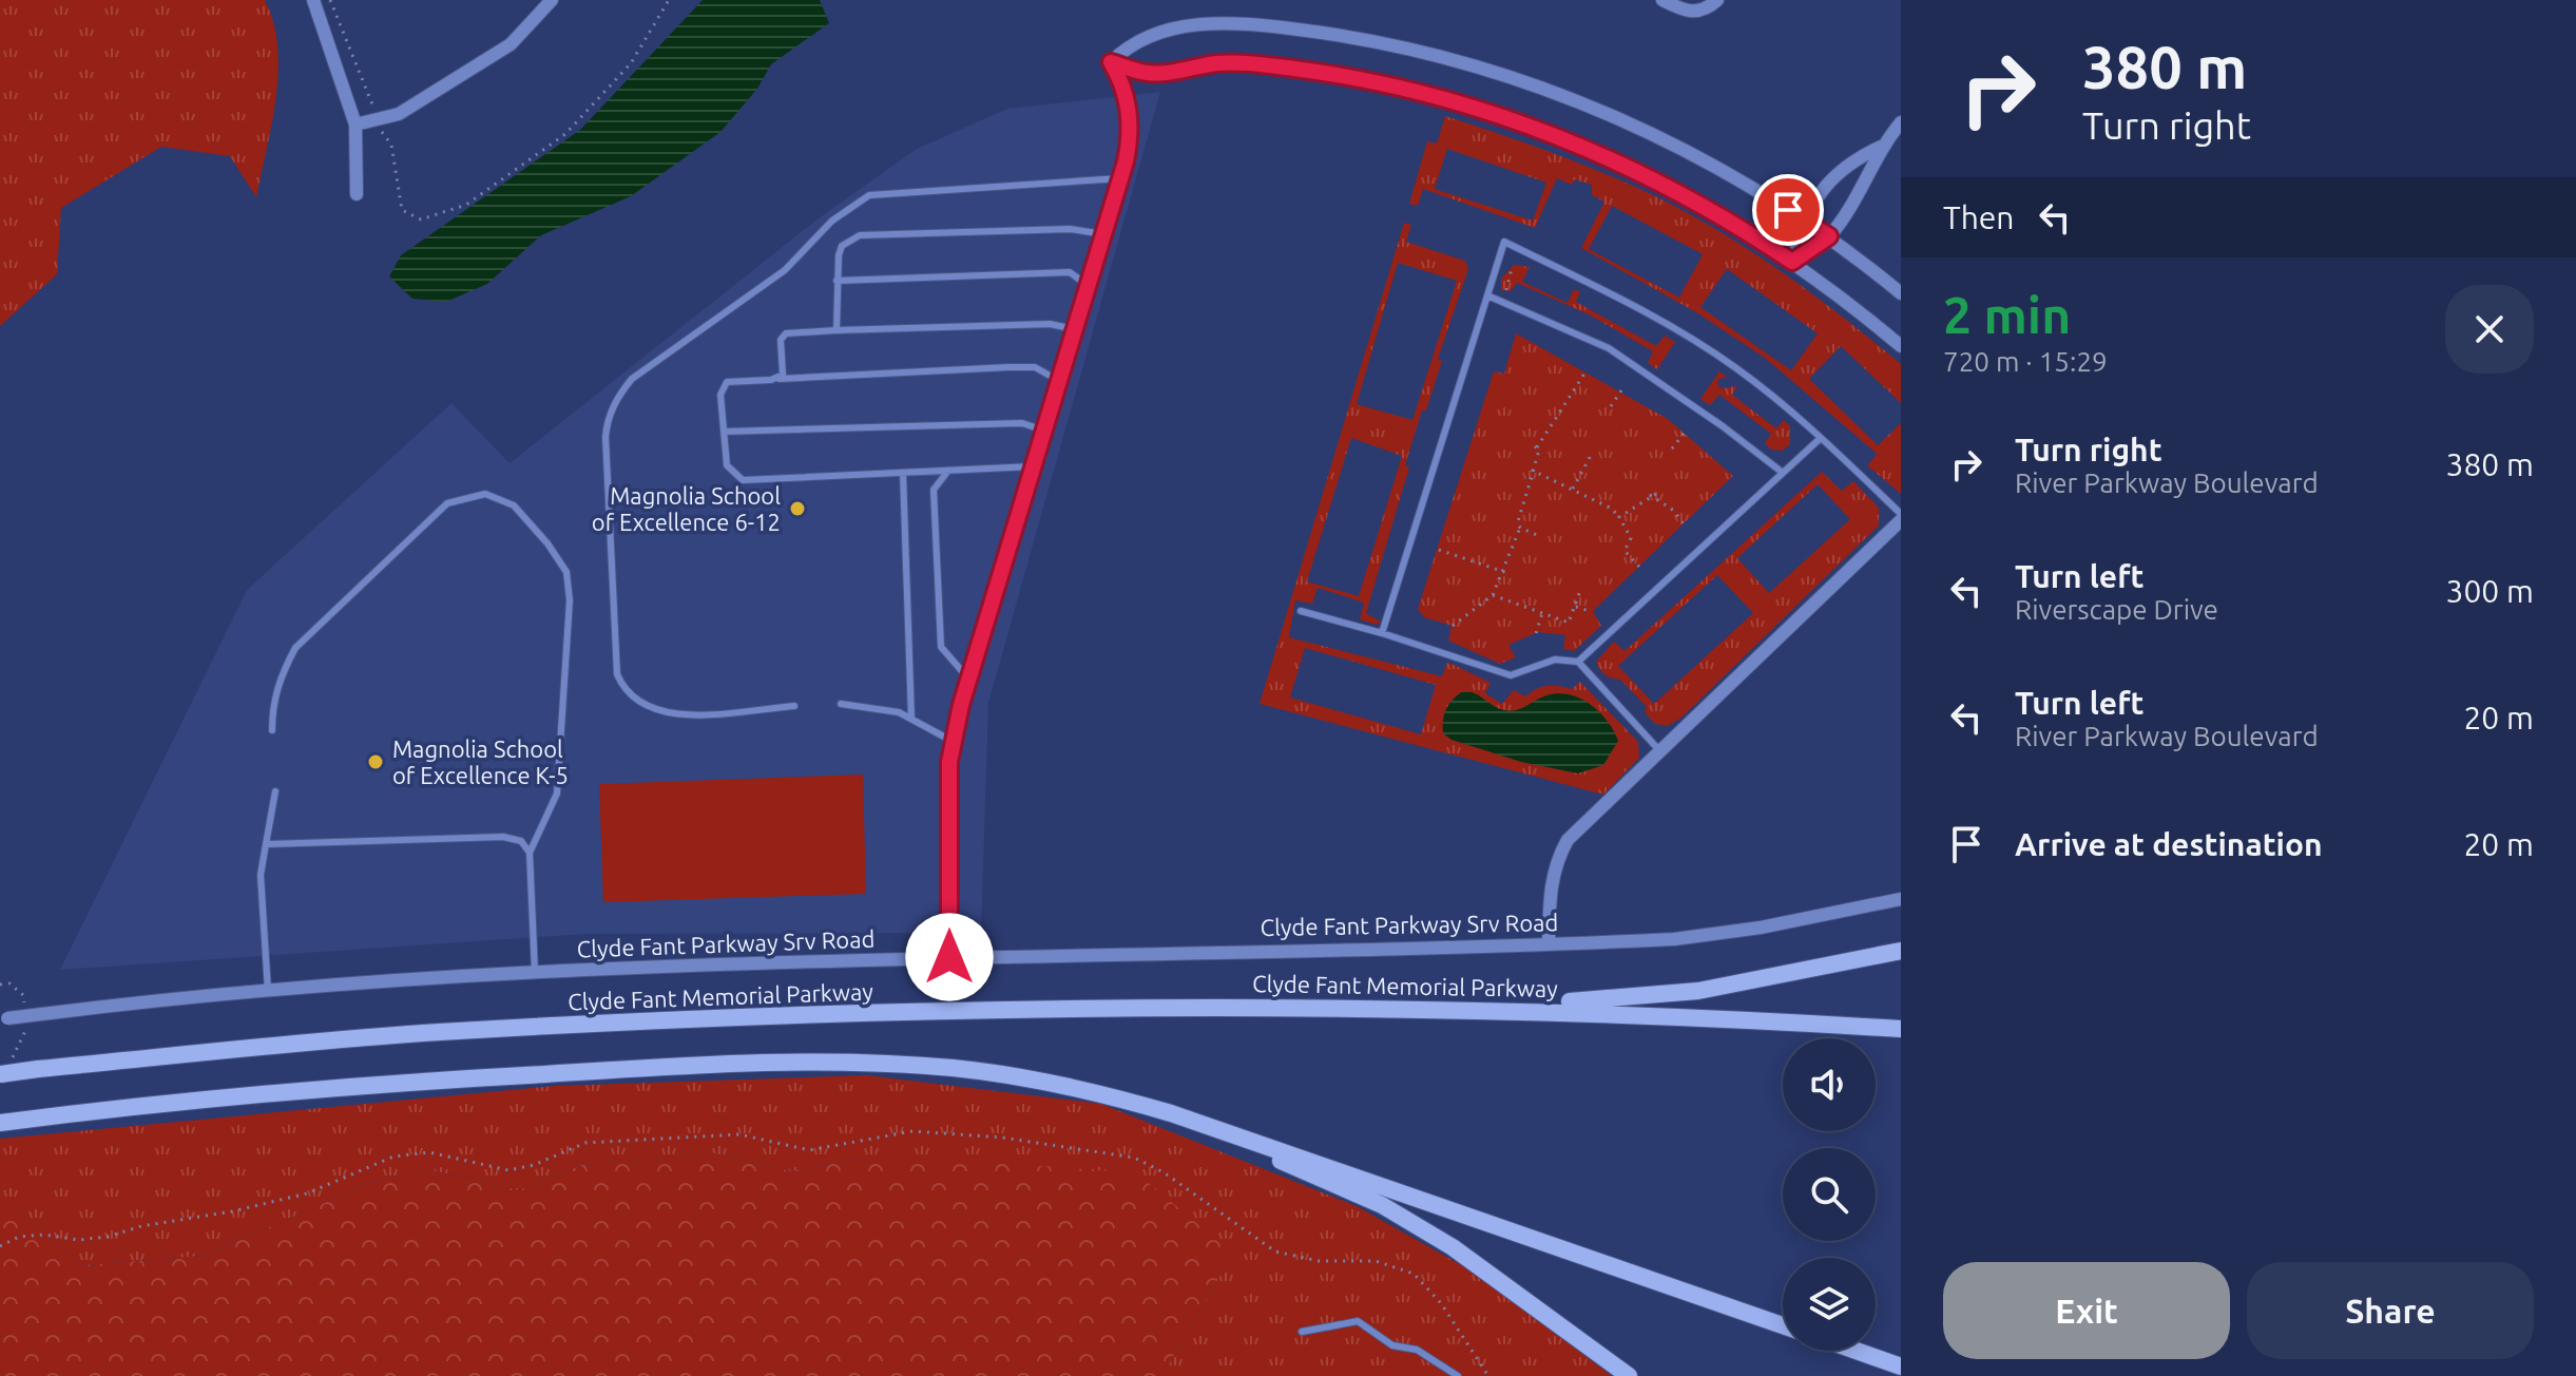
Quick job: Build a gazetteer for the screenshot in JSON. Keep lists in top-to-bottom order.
{
  "streets": {
    "main road": ["Clyde Fant Memorial Parkway"],
    "street": ["Clyde Fant Parkway Srv Road"]
  },
  "places": ["Magnolia School of Excellence 6-12", "Magnolia School of Excellence K-5"],
  "page": {
    "turn": ["380 m", "Turn right"],
    "then": "Then",
    "heading": ["2 min", "720 m · 15:29"],
    "list": [
      {
        "name": "Turn right",
        "note": "River Parkway Boulevard",
        "value": "380 m"
      },
      {
        "name": "Turn left",
        "note": "Riverscape Drive",
        "value": "300 m"
      },
      {
        "name": "Turn left",
        "note": "River Parkway Boulevard",
        "value": "20 m"
      },
      {
        "name": "Arrive at destination",
        "value": "20 m"
      }
    ],
    "buttons": ["Exit", "Share"]
  }
}
